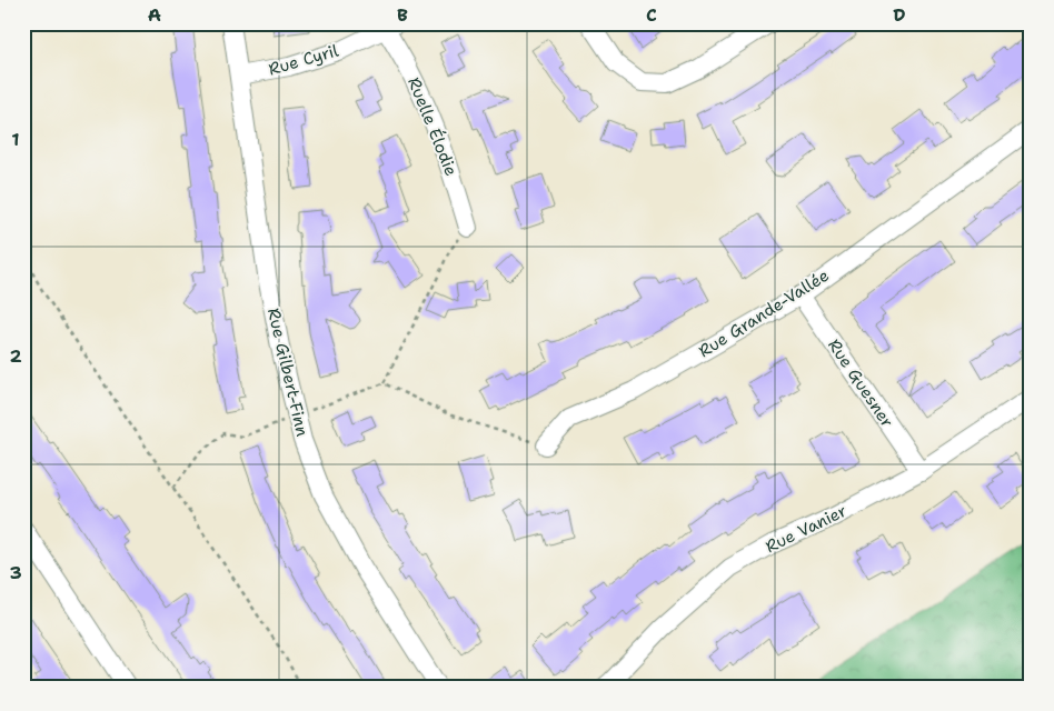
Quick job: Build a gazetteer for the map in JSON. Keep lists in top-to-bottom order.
{
  "streets": {
    "street": [
      "Rue Cyril",
      "Ruelle Élodie",
      "Rue Grande-Vallée",
      "Rue Gilbert-Finn",
      "Rue Guesner",
      "Rue Vanier"
    ]
  },
  "crossings": [
    ["Rue Cyril", "Ruelle Élodie"],
    ["Rue Cyril", "Rue Gilbert-Finn"],
    ["Rue Grande-Vallée", "Rue Guesner"],
    ["Rue Guesner", "Rue Vanier"]
  ],
  "grid": {
    "columns": [
      "A",
      "B",
      "C",
      "D"
    ],
    "rows": ["1", "2", "3"]
  }
}
